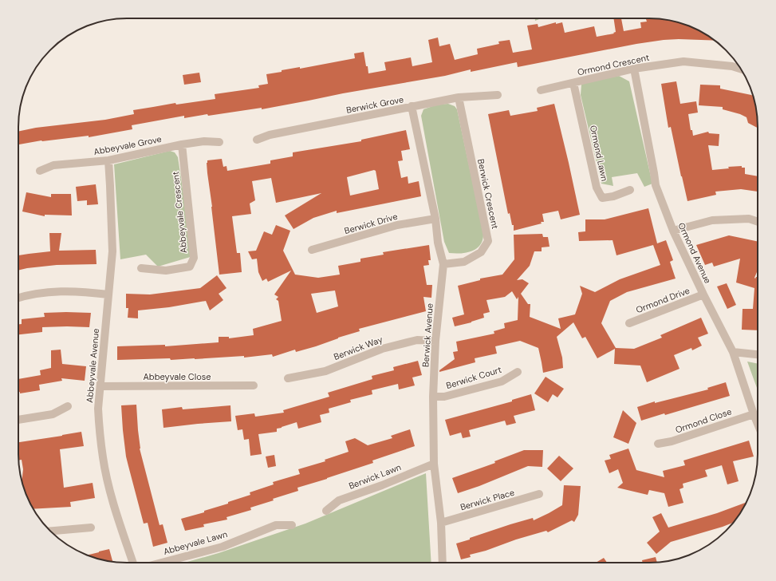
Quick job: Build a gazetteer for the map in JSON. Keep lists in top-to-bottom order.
{
  "streets": {
    "street": [
      "Ormond Crescent",
      "Berwick Grove",
      "Abbeyvale Grove",
      "Ormond Lawn",
      "Berwick Crescent",
      "Abbeyvale Crescent",
      "Berwick Drive",
      "Ormond Avenue",
      "Ormond Drive",
      "Berwick Avenue",
      "Berwick Way",
      "Abbeyvale Avenue",
      "Abbeyvale Close",
      "Berwick Court",
      "Ormond Close",
      "Berwick Lawn",
      "Berwick Place",
      "Abbeyvale Lawn"
    ]
  },
  "crossings": [
    ["Ormond Crescent", "Ormond Lawn"],
    ["Ormond Crescent", "Ormond Avenue"],
    ["Berwick Grove", "Berwick Crescent"],
    ["Berwick Grove", "Berwick Avenue"],
    ["Abbeyvale Grove", "Abbeyvale Crescent"],
    ["Abbeyvale Grove", "Abbeyvale Avenue"],
    ["Berwick Crescent", "Berwick Avenue"],
    ["Berwick Drive", "Berwick Avenue"],
    ["Ormond Avenue", "Ormond Drive"],
    ["Ormond Avenue", "Ormond Close"],
    ["Berwick Avenue", "Berwick Way"],
    ["Berwick Avenue", "Berwick Court"],
    ["Berwick Avenue", "Berwick Lawn"],
    ["Berwick Avenue", "Berwick Place"],
    ["Abbeyvale Avenue", "Abbeyvale Close"]
  ]
}
